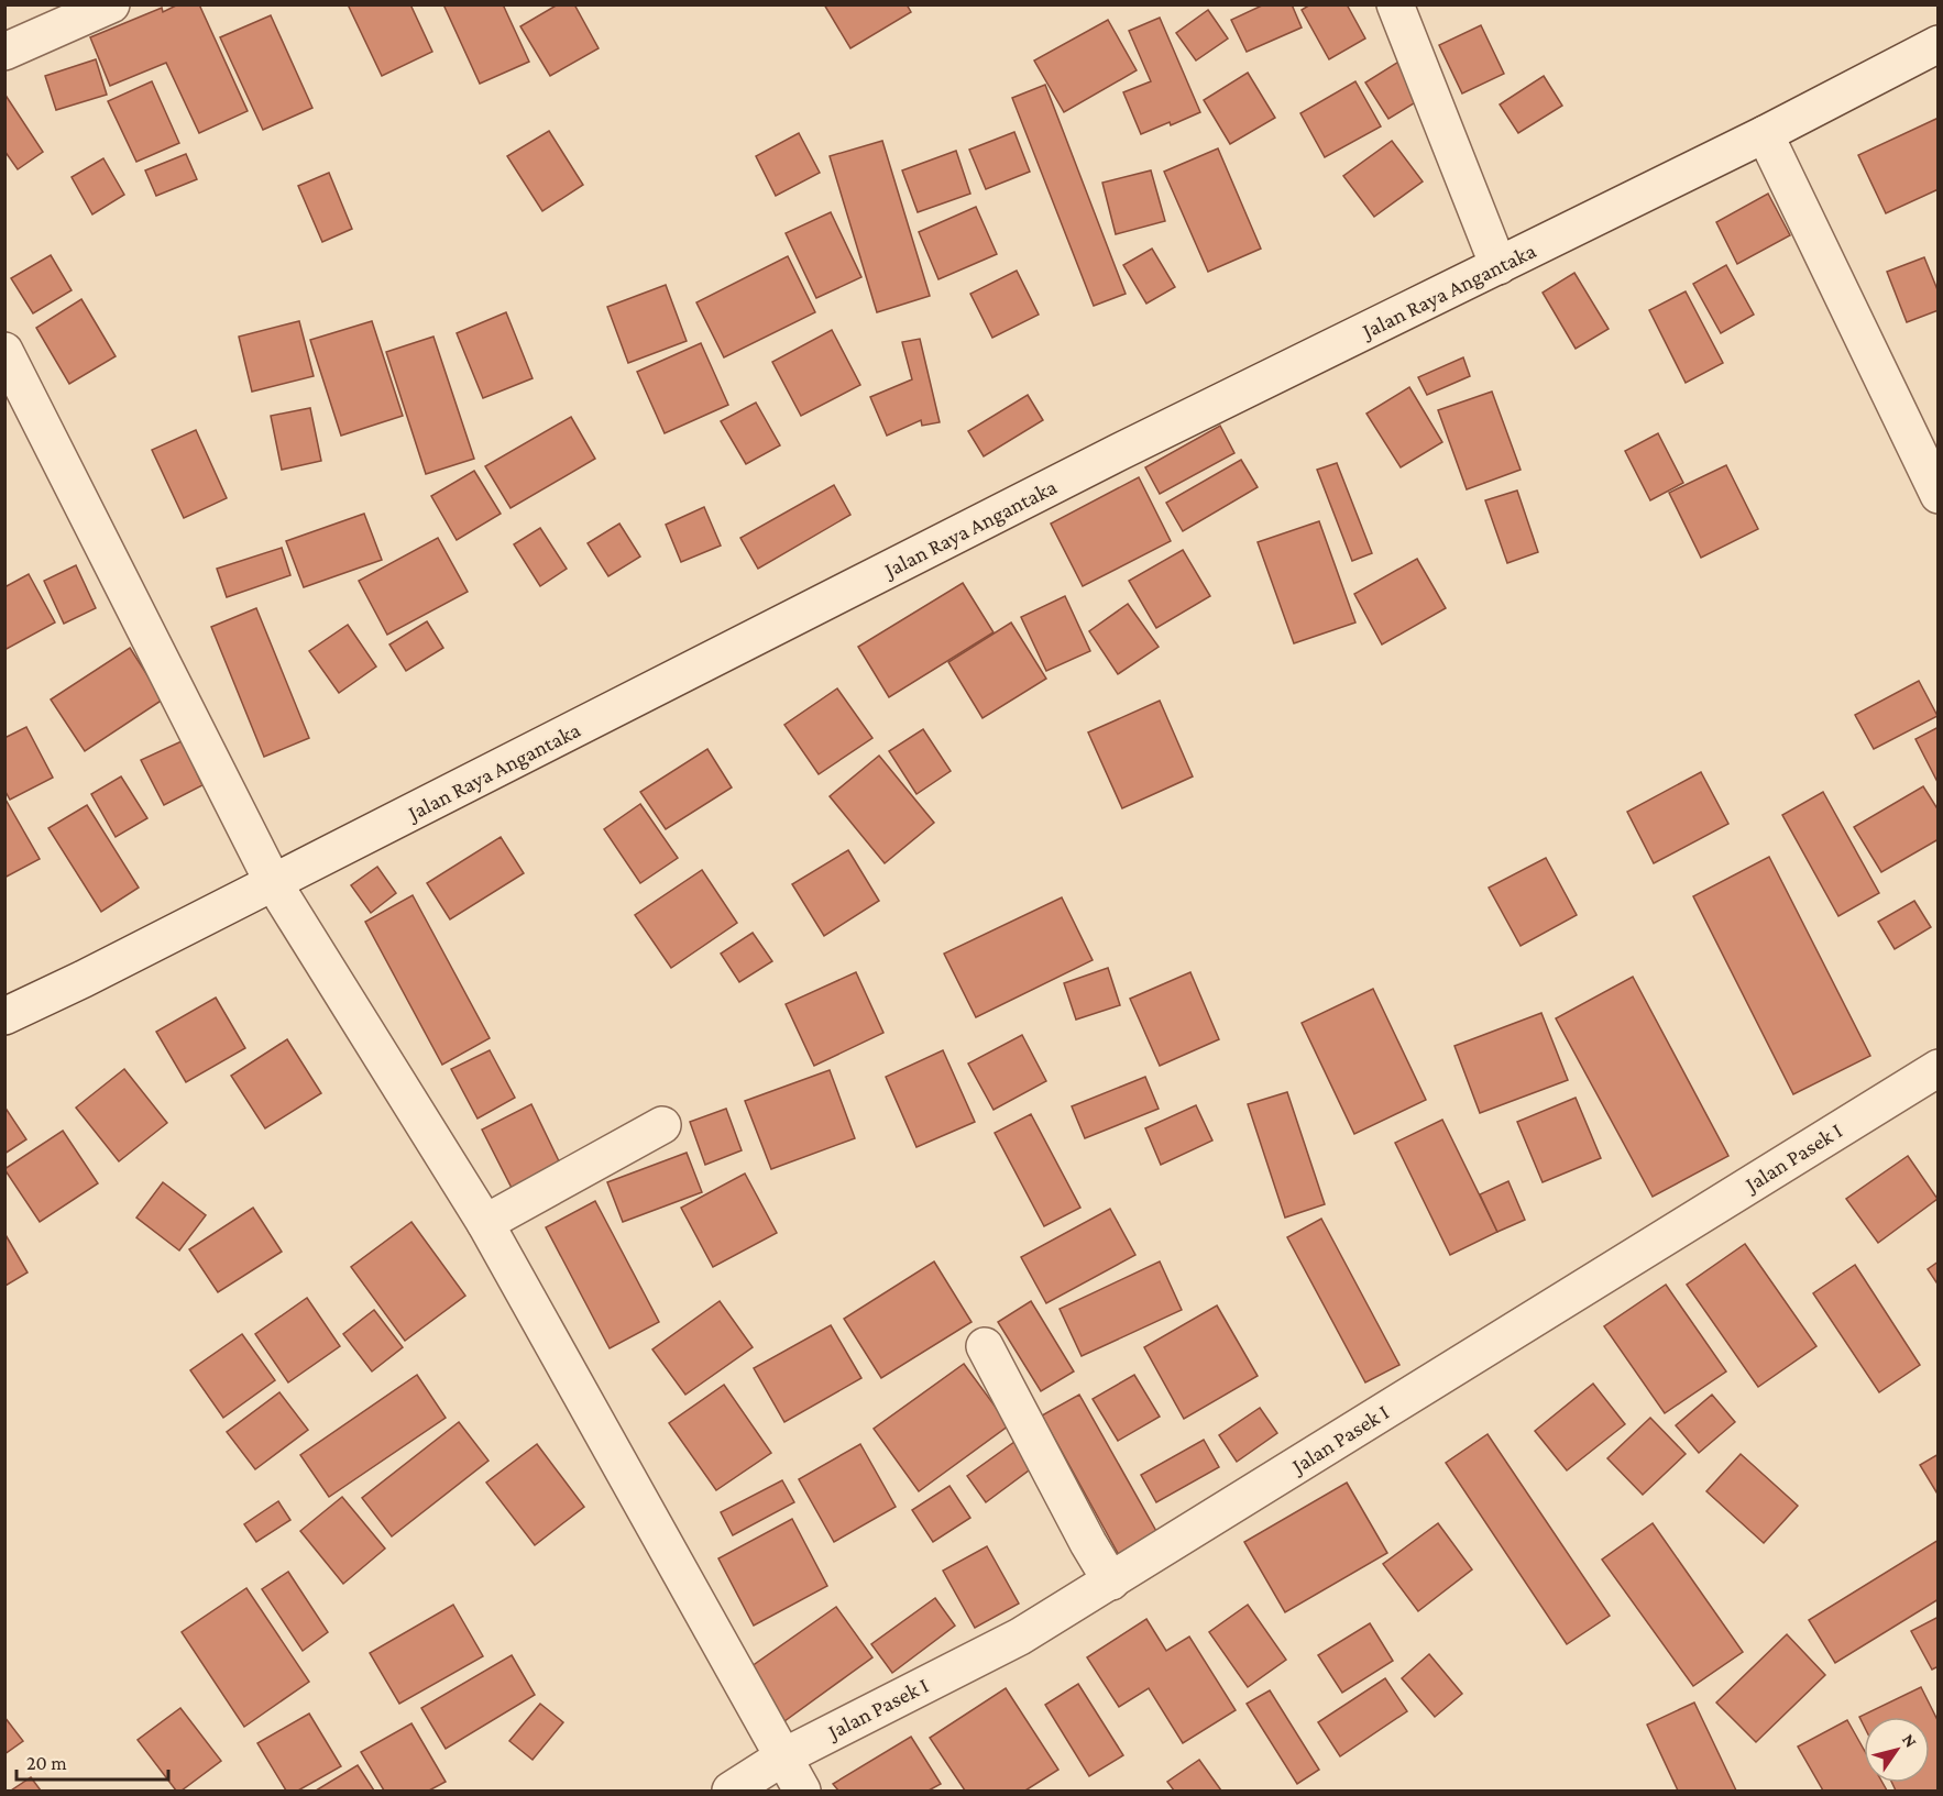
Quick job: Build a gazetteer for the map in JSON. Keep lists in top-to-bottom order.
{
  "streets": {
    "street": ["Jalan Raya Angantaka", "Jalan Pasek I"]
  },
  "scale_bar": "20 m",
  "north": "top right"
}
